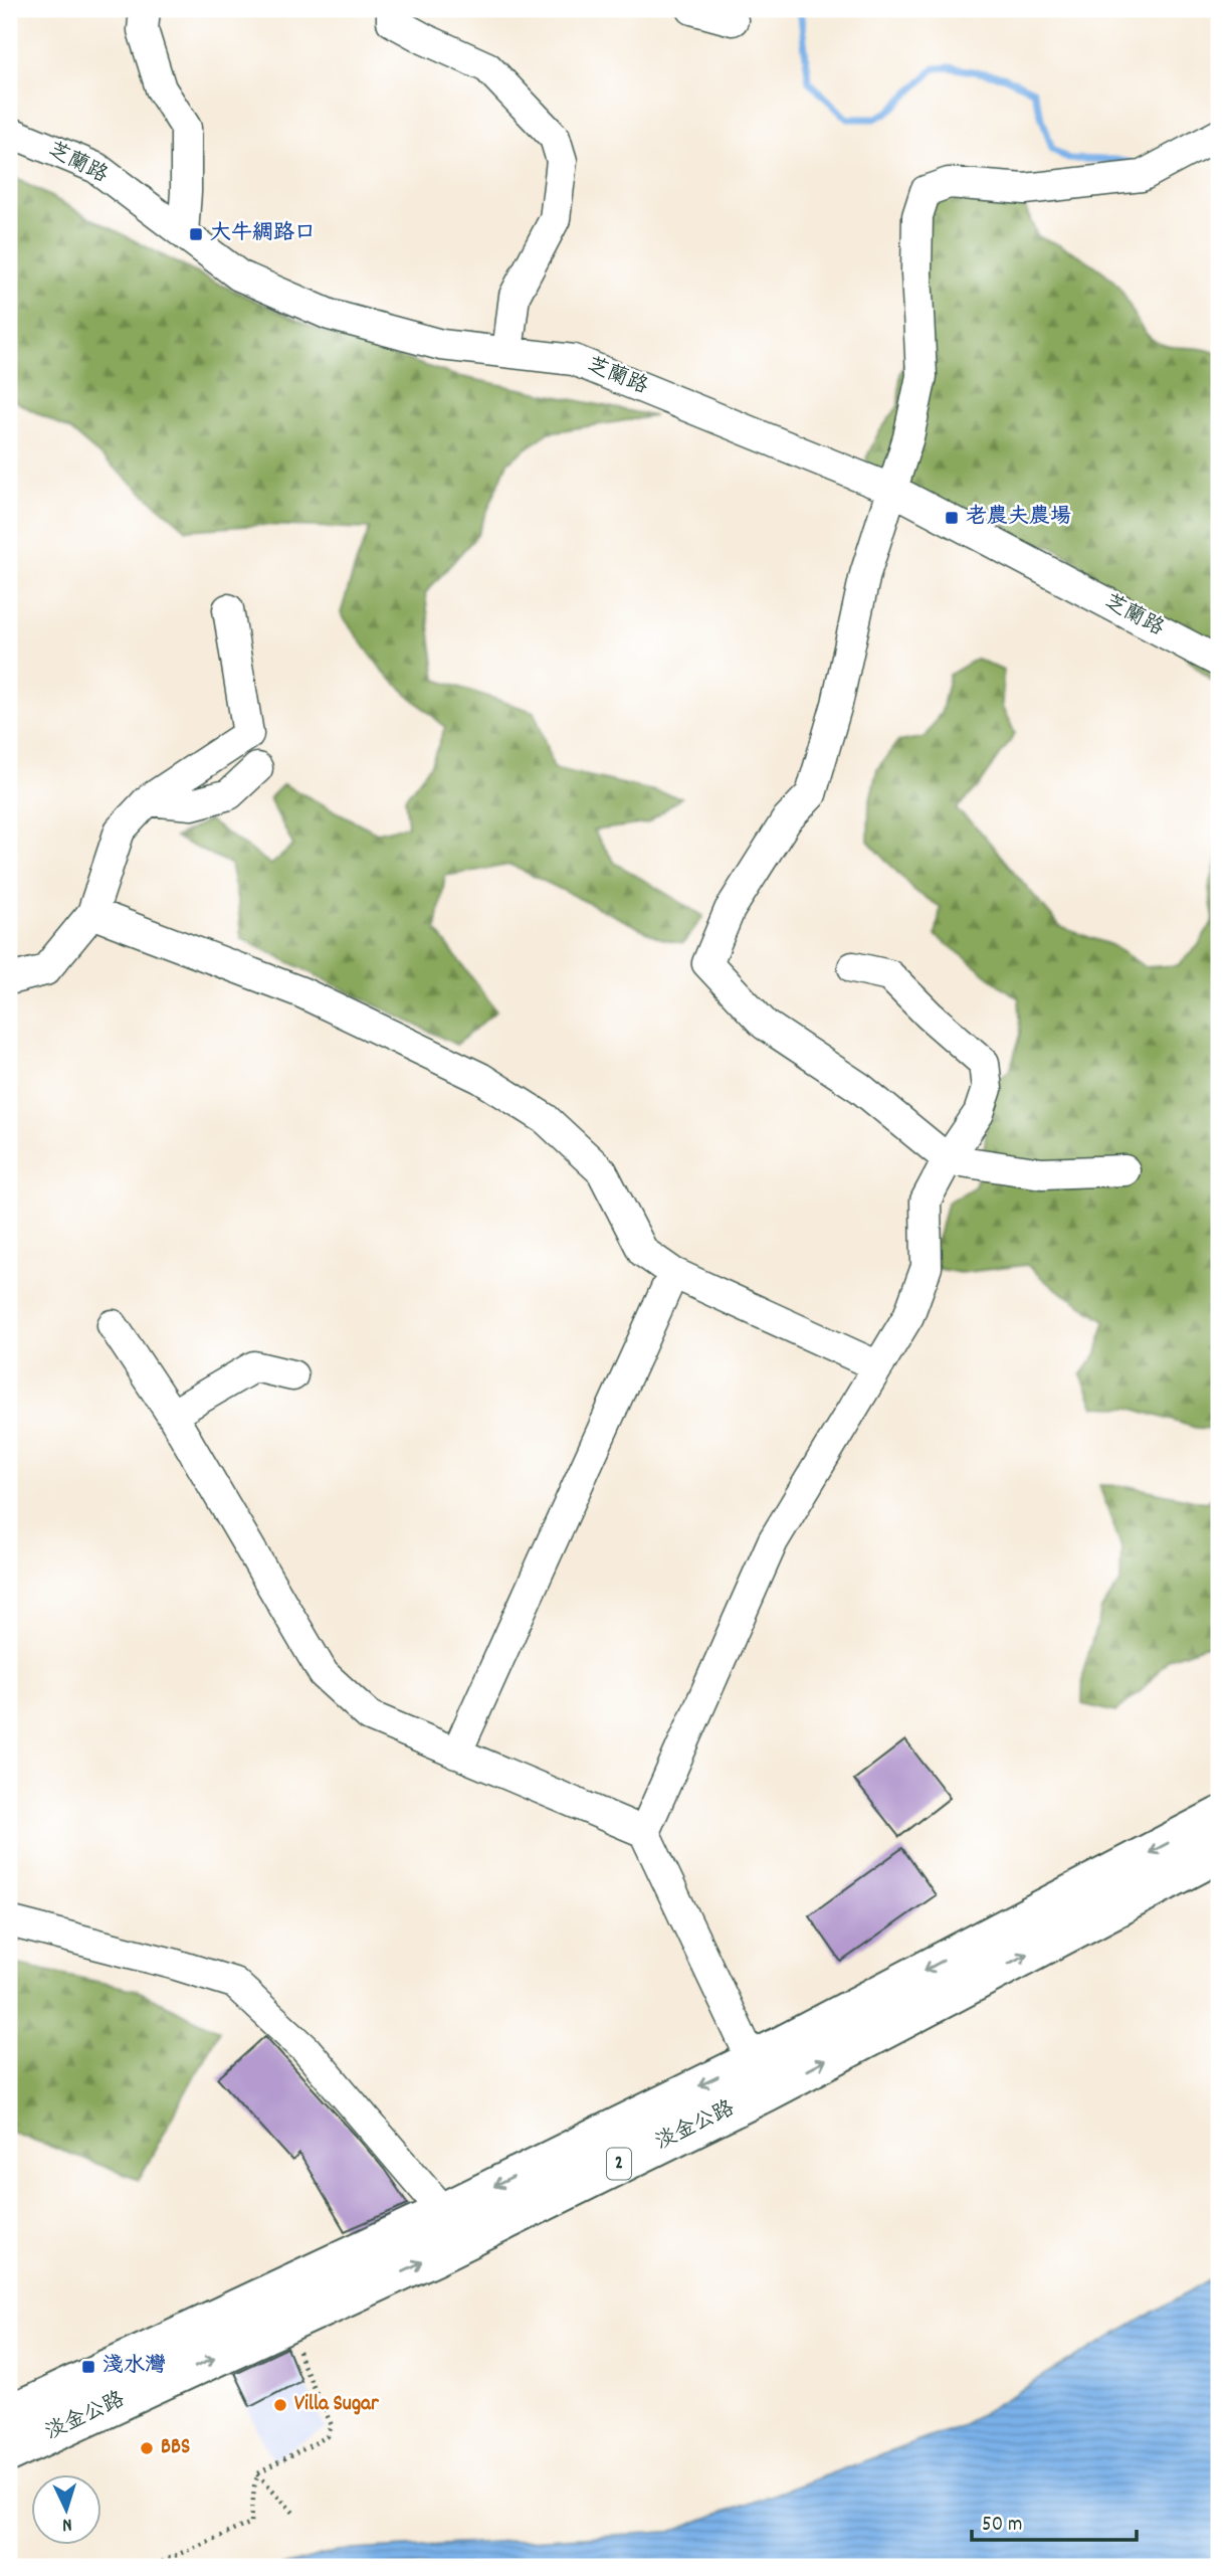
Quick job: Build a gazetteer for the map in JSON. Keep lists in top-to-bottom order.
{
  "streets": {
    "main road": ["淡金公路", "2"],
    "street": ["芝蘭路"]
  },
  "places": {
    "transit": ["大牛綢路口", "老農夫農場", "淺水灣"],
    "other": ["Villa Sugar", "BBS"]
  },
  "scale_bar": "50 m",
  "north": "bottom"
}
